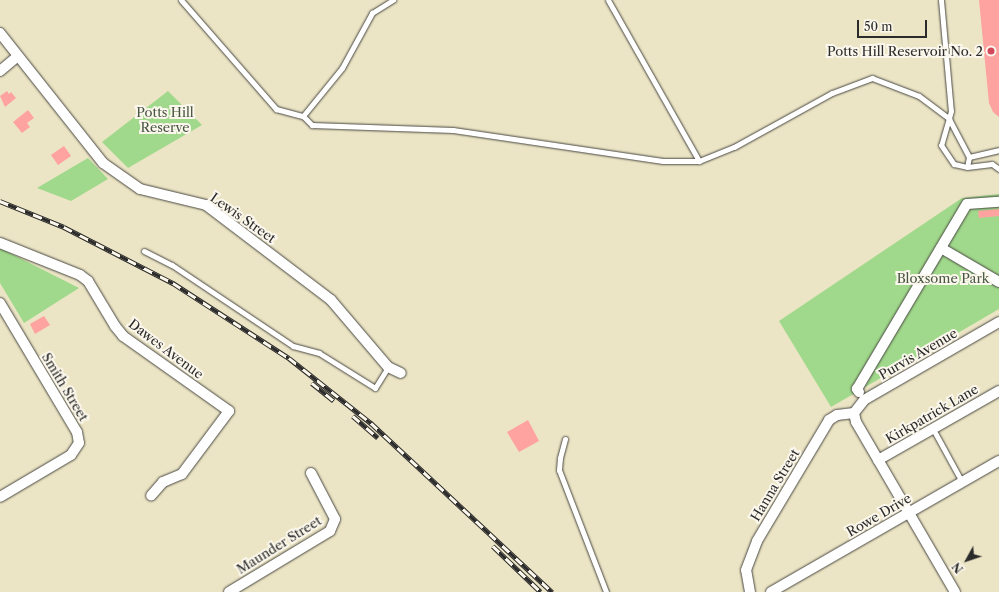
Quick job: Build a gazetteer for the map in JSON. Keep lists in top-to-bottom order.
{
  "streets": {
    "street": [
      "Lewis Street",
      "Dawes Avenue",
      "Purvis Avenue",
      "Smith Street",
      "Kirkpatrick Lane",
      "Hanna Street",
      "Rowe Drive",
      "Maunder Street"
    ]
  },
  "crossings": [
    ["Purvis Avenue", "Hanna Street"]
  ],
  "parks": ["Potts Hill Reserve", "Bloxsome Park"],
  "places": ["Potts Hill Reservoir No. 2"],
  "scale_bar": "50 m",
  "north": "bottom left"
}
